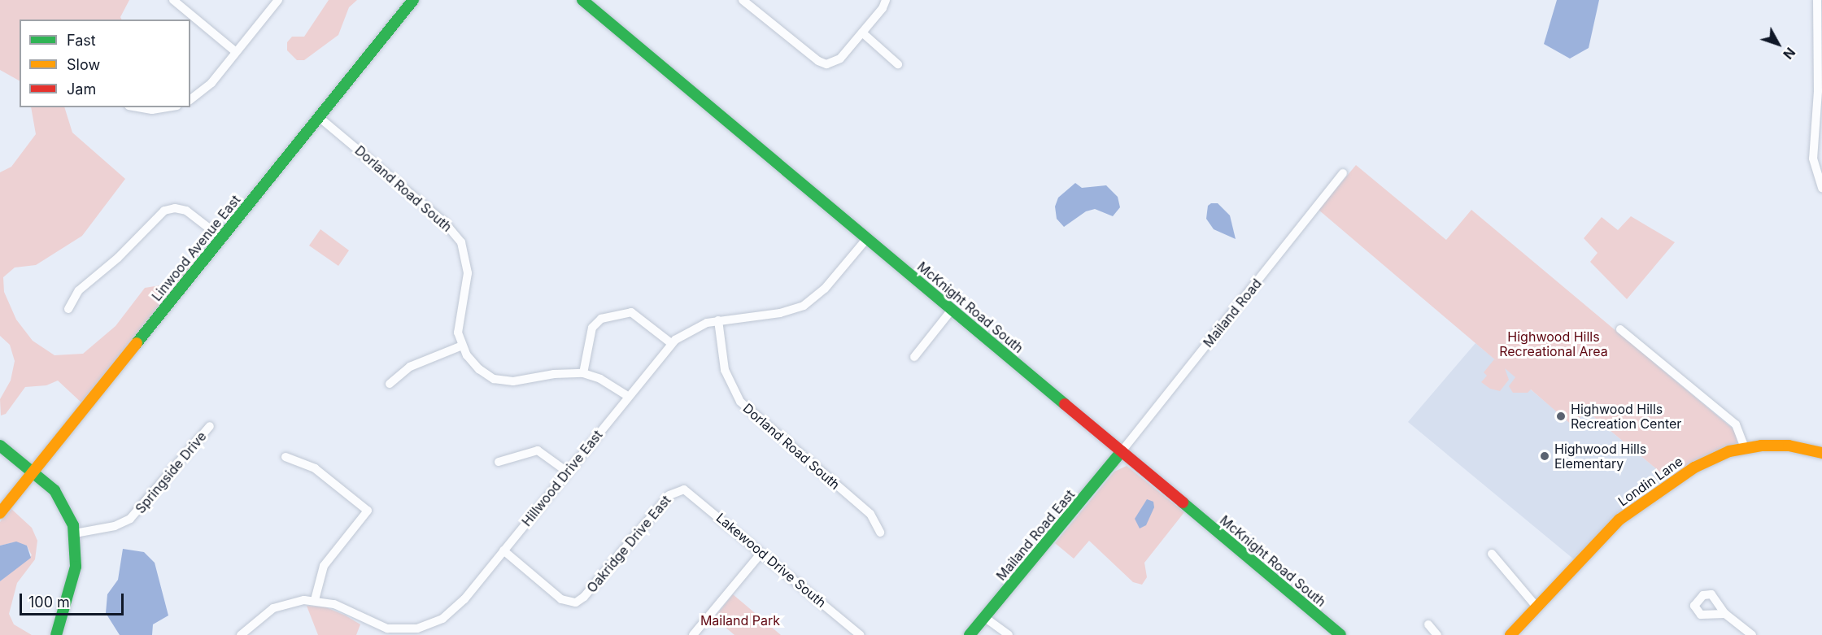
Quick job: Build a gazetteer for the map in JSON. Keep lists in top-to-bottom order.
{
  "streets": {
    "street": [
      "Dorland Road South",
      "Linwood Avenue East",
      "McKnight Road South",
      "Mailand Road",
      "Springside Drive",
      "Hillwood Drive East",
      "Londin Lane",
      "Mailand Road East",
      "Oakridge Drive East",
      "Lakewood Drive South"
    ]
  },
  "crossings": [
    ["Dorland Road South", "Linwood Avenue East"],
    ["Dorland Road South", "Hillwood Drive East"],
    ["McKnight Road South", "Mailand Road"],
    ["McKnight Road South", "Hillwood Drive East"],
    ["McKnight Road South", "Mailand Road East"],
    ["Mailand Road", "Mailand Road East"],
    ["Hillwood Drive East", "Oakridge Drive East"],
    ["Oakridge Drive East", "Lakewood Drive South"]
  ],
  "parks": ["Highwood Hills Recreational Area", "Mailand Park"],
  "places": ["Highwood Hills Recreation Center", "Highwood Hills Elementary"],
  "legend": ["Fast", "Slow", "Jam"],
  "scale_bar": "100 m",
  "north": "bottom right"
}
